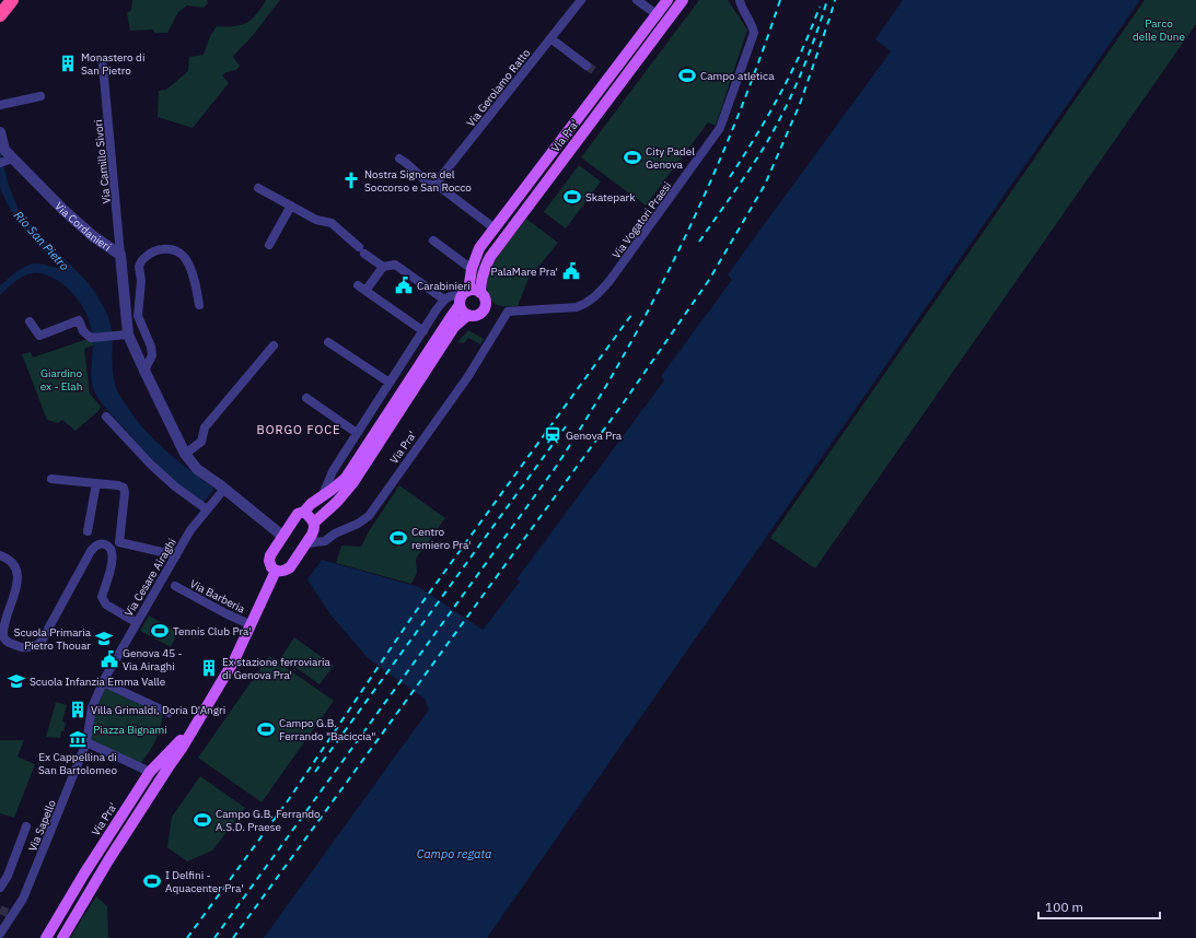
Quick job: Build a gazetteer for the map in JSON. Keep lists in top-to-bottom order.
{
  "streets": {
    "main road": ["Via Pra'"],
    "street": [
      "Via Gerolamo Ratto",
      "Via Camillo Sivori",
      "Via Vogatori Praesi",
      "Via Cordanieri",
      "Via Cesare Airaghi",
      "Via Barberia",
      "Via Sapello"
    ]
  },
  "crossings": [
    ["Via Pra'", "Via Vogatori Praesi"],
    ["Via Pra'", "Via Barberia"],
    ["Via Camillo Sivori", "Via Cordanieri"],
    ["Via Cordanieri", "Via Cesare Airaghi"],
    ["Via Cesare Airaghi", "Via Sapello"]
  ],
  "districts": ["BORGO FOCE"],
  "water": ["Rio San Pietro", "Campo regata"],
  "parks": ["Parco delle Dune", "Giardino ex - Elah", "Piazza Bignami"],
  "places": {
    "building": ["Monastero di San Pietro", "Ex stazione ferroviaria di Genova Pra'", "Villa Grimaldi, Doria D'Angri"],
    "sports": [
      "Campo atletica",
      "City Padel Genova",
      "Skatepark",
      "Centro remiero Pra'",
      "Tennis Club Pra'",
      "Campo G.B. Ferrando \"Baciccia\"",
      "Campo G.B. Ferrando A.S.D. Praese",
      "I Delfini - Aquacenter Pra'"
    ],
    "church": ["Nostra Signora del Soccorso e San Rocco"],
    "public building": ["PalaMare Pra'", "Carabinieri", "Genova 45 - Via Airaghi"],
    "station": ["Genova Pra"],
    "school or university": ["Scuola Primaria Pietro Thouar", "Scuola Infanzia Emma Valle"],
    "museum": ["Ex Cappellina di San Bartolomeo"]
  },
  "scale_bar": "100 m"
}
